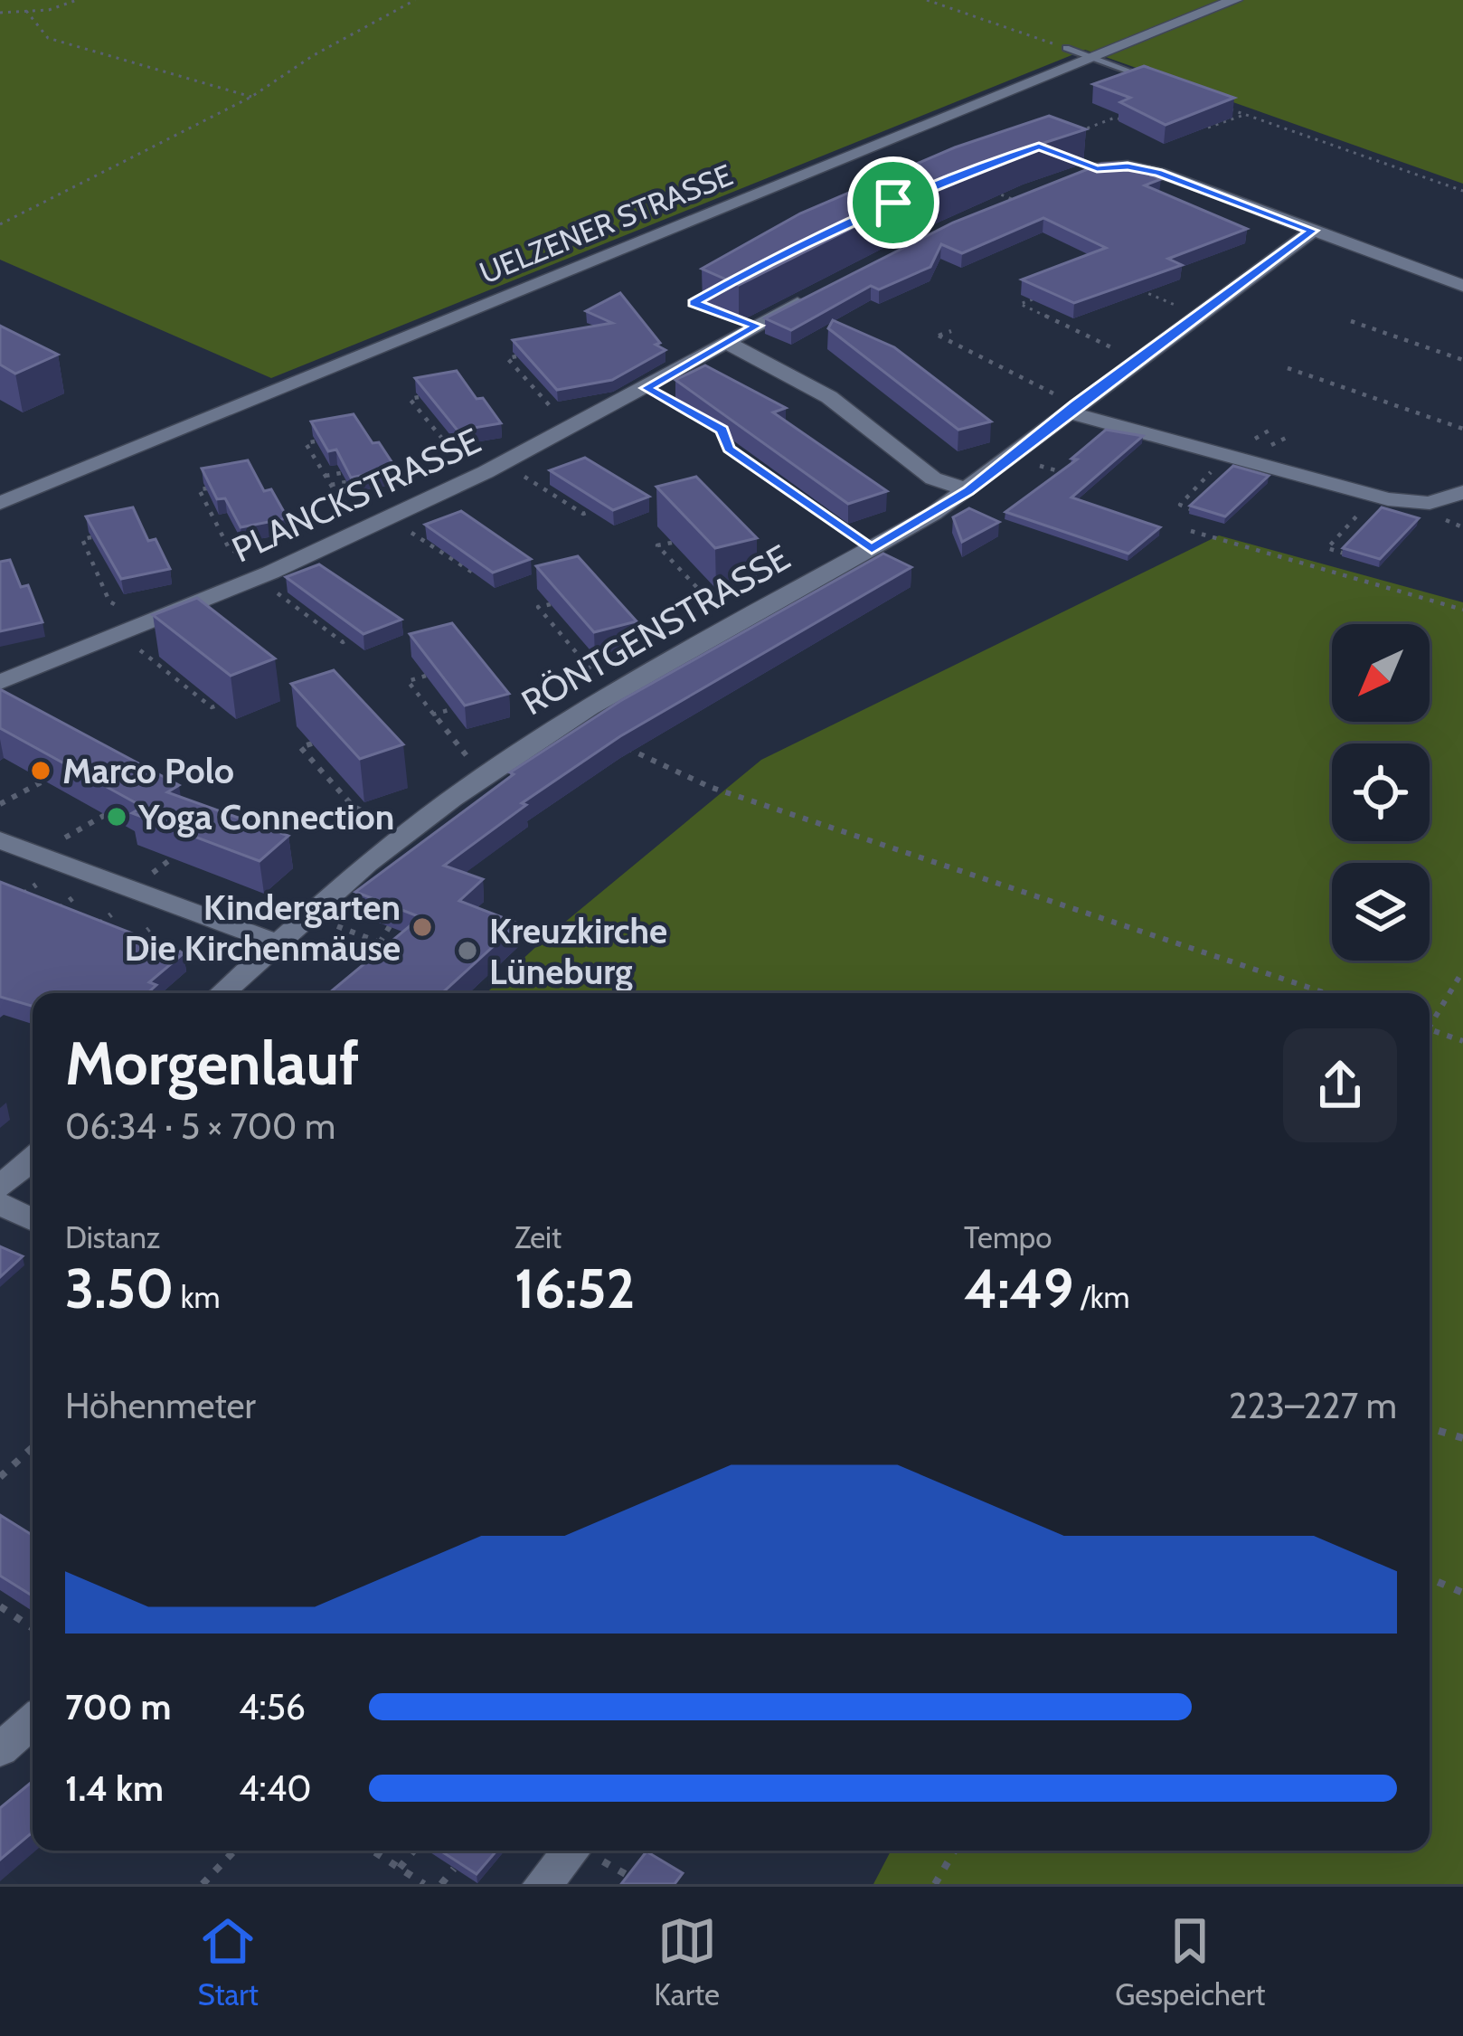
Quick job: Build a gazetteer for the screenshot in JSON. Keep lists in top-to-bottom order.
{
  "streets": {
    "street": ["UELZENER STRASSE", "PLANCKSTRASSE", "RÖNTGENSTRASSE"]
  },
  "places": [
    "Marco Polo",
    "Yoga Connection",
    "Kindergarten Die Kirchenmäuse",
    "Kreuzkirche Lüneburg"
  ],
  "north": "bottom left",
  "page": {
    "heading": ["Morgenlauf", "06:34 · 5 × 700 m"],
    "stats": [
      ["Distanz", "3.50 km"],
      ["Zeit", "16:52"],
      ["Tempo", "4:49 /km"]
    ],
    "chart": ["Höhenmeter", "223–227 m"],
    "list": [
      {
        "name": "700 m",
        "note": "4:56"
      },
      {
        "name": "1.4 km",
        "note": "4:40"
      }
    ],
    "tabs": ["Start", "Karte", "Gespeichert"]
  }
}
